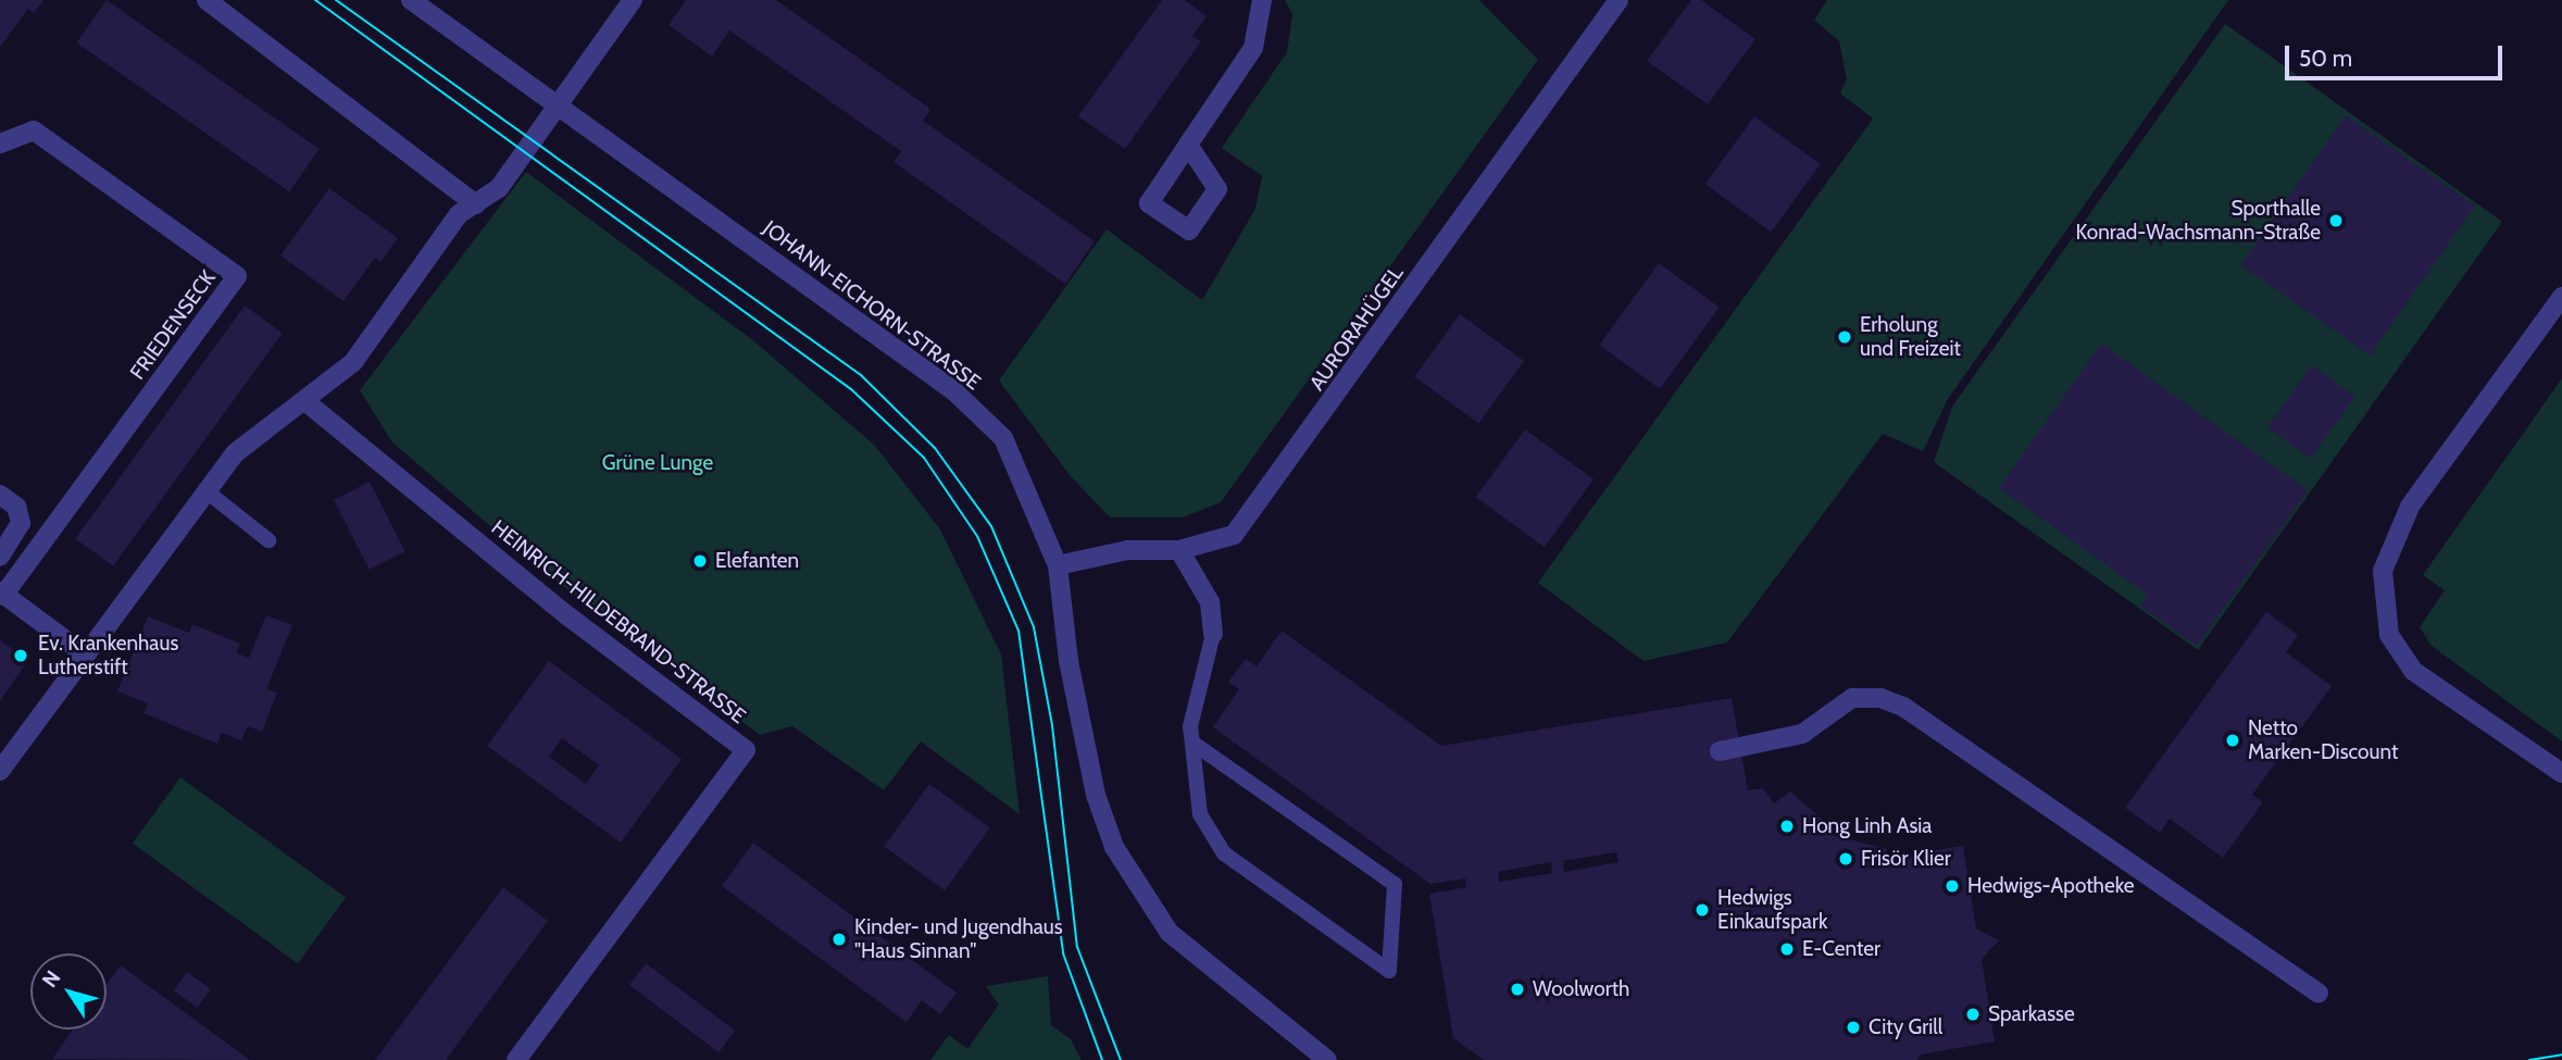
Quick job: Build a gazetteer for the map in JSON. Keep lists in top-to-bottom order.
{
  "streets": {
    "street": [
      "JOHANN-EICHORN-STRASSE",
      "FRIEDENSECK",
      "AURORAHÜGEL",
      "HEINRICH-HILDEBRAND-STRASSE"
    ]
  },
  "crossings": [
    ["JOHANN-EICHORN-STRASSE", "AURORAHÜGEL"]
  ],
  "parks": ["Grüne Lunge"],
  "places": [
    "Sporthalle Konrad-Wachsmann-Straße",
    "Erholung und Freizeit",
    "Elefanten",
    "Ev. Krankenhaus Lutherstift",
    "Netto Marken-Discount",
    "Hong Linh Asia",
    "Frisör Klier",
    "Hedwigs-Apotheke",
    "Hedwigs Einkaufspark",
    "Kinder- und Jugendhaus \"Haus Sinnan\"",
    "E-Center",
    "Woolworth",
    "Sparkasse",
    "City Grill"
  ],
  "scale_bar": "50 m",
  "north": "top left"
}
